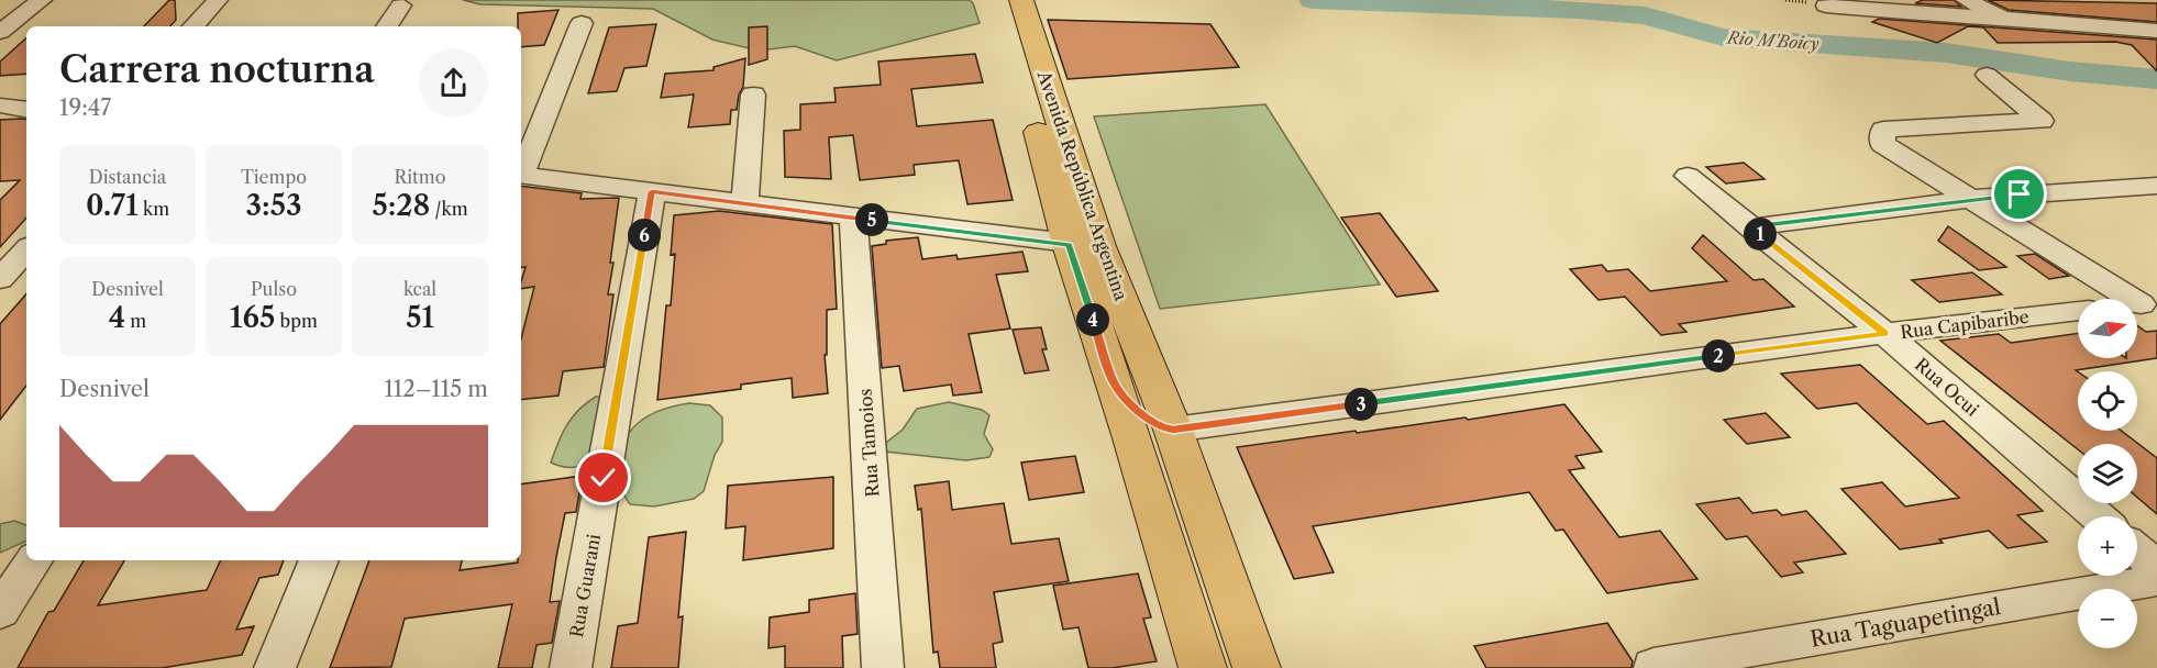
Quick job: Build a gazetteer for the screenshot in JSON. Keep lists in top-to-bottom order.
{
  "streets": {
    "main road": ["Avenida República Argentina"],
    "street": [
      "Rua Capibaribe",
      "Rua Ocui",
      "Rua Tamoios",
      "Rua Guarani",
      "Rua Taguapetingal"
    ]
  },
  "crossings": [
    ["Avenida República Argentina", "Rua Capibaribe"],
    ["Rua Capibaribe", "Rua Ocui"]
  ],
  "water": ["Rio M'Boicy"],
  "north": "right",
  "page": {
    "heading": ["Carrera nocturna", "19:47"],
    "stats": [
      ["Distancia", "0.71 km"],
      ["Tiempo", "3:53"],
      ["Ritmo", "5:28 /km"],
      ["Desnivel", "4 m"],
      ["Pulso", "165 bpm"],
      ["kcal", "51"]
    ],
    "pins": [
      "5",
      "1",
      "6",
      "4",
      "2",
      "3"
    ],
    "map_buttons": ["+", "−"],
    "chart": ["Desnivel", "112–115 m"]
  }
}
